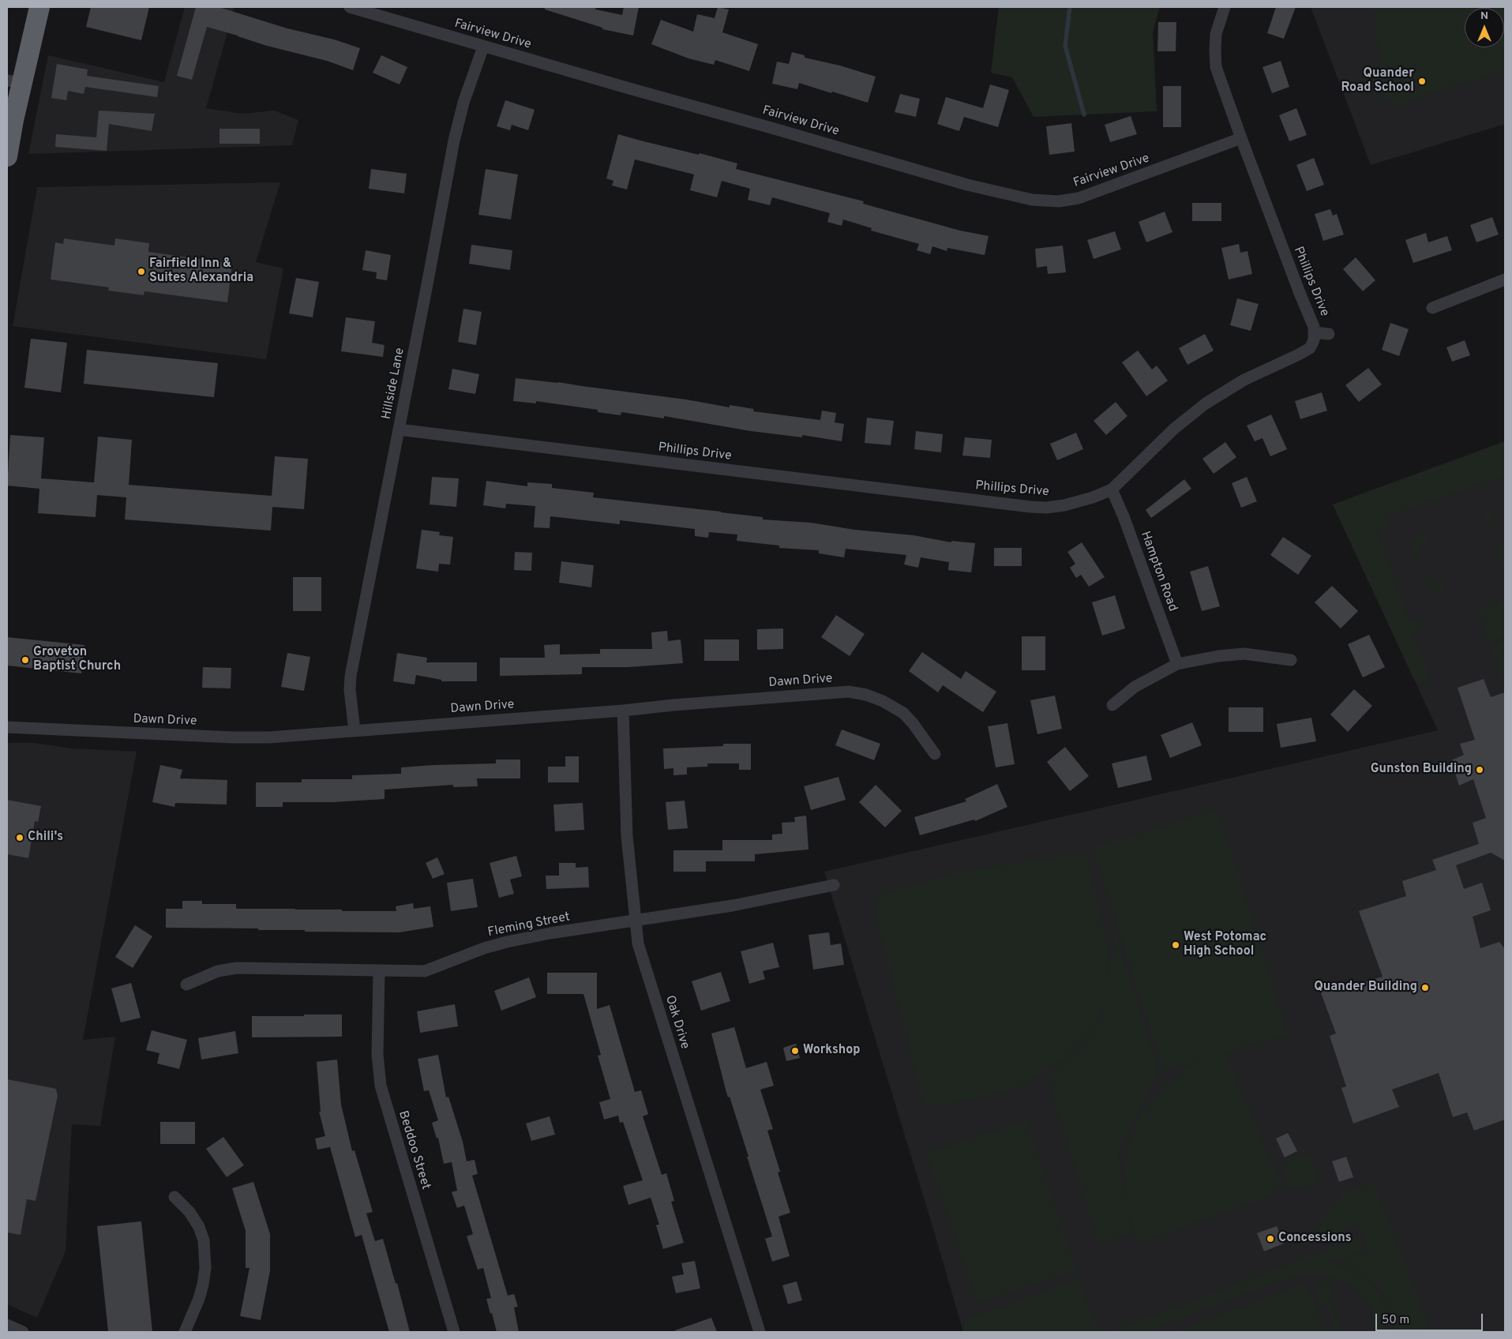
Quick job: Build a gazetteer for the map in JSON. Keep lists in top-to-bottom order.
{
  "streets": {
    "street": [
      "Fairview Drive",
      "Phillips Drive",
      "Hillside Lane",
      "Hampton Road",
      "Dawn Drive",
      "Fleming Street",
      "Oak Drive",
      "Beddoo Street"
    ]
  },
  "crossings": [
    ["Fairview Drive", "Phillips Drive"],
    ["Fairview Drive", "Hillside Lane"],
    ["Phillips Drive", "Hillside Lane"],
    ["Phillips Drive", "Hampton Road"],
    ["Hillside Lane", "Dawn Drive"],
    ["Dawn Drive", "Oak Drive"],
    ["Fleming Street", "Oak Drive"],
    ["Fleming Street", "Beddoo Street"]
  ],
  "places": [
    "Quander Road School",
    "Fairfield Inn & Suites Alexandria",
    "Groveton Baptist Church",
    "Gunston Building",
    "Chili's",
    "West Potomac High School",
    "Quander Building",
    "Workshop",
    "Concessions"
  ],
  "scale_bar": "50 m",
  "north": "top"
}
